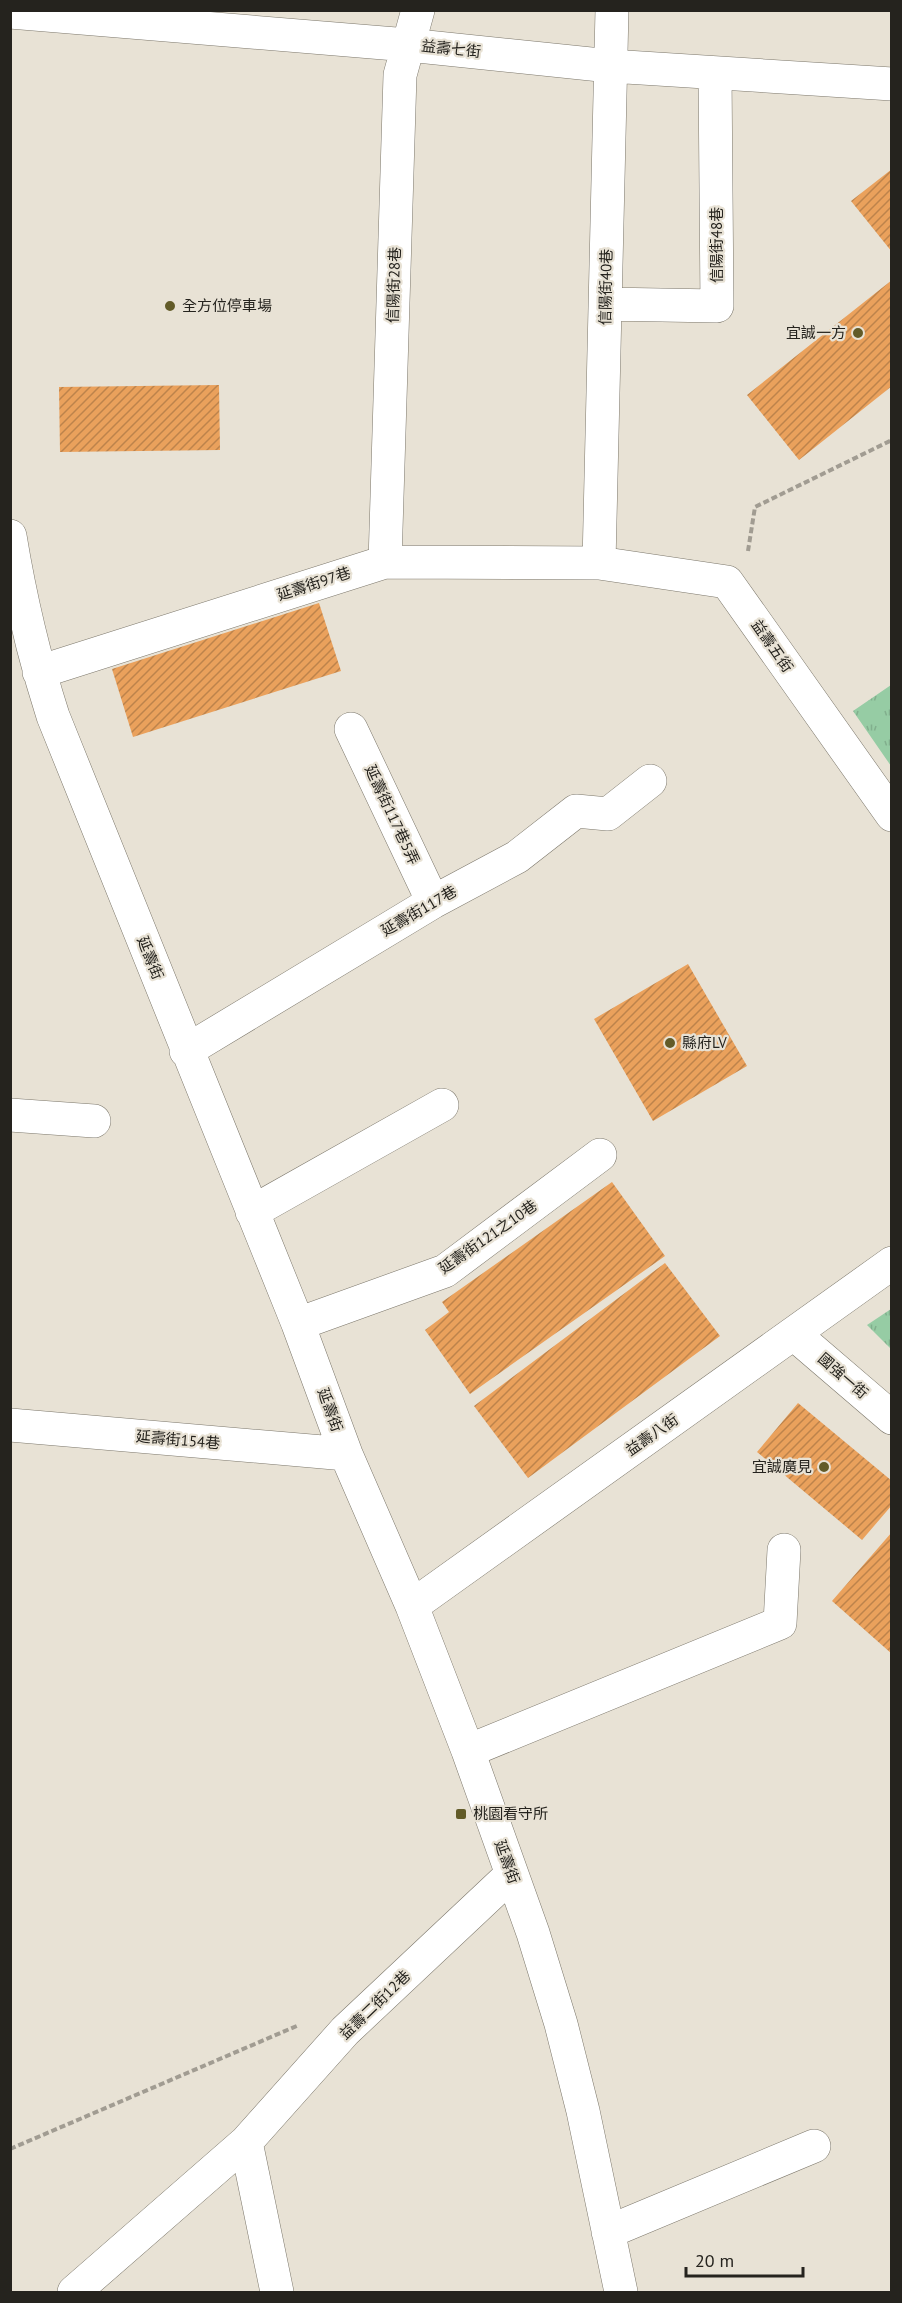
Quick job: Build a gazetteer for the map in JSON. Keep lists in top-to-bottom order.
{
  "streets": {
    "street": [
      "益壽七街",
      "信陽街48巷",
      "信陽街28巷",
      "信陽街40巷",
      "延壽街97巷",
      "益壽五街",
      "延壽街117巷5弄",
      "延壽街117巷",
      "延壽街",
      "延壽街121之10巷",
      "國強一街",
      "益壽八街",
      "延壽街154巷",
      "益壽二街12巷"
    ]
  },
  "crossings": [
    ["益壽七街", "信陽街48巷"],
    ["益壽七街", "信陽街28巷"],
    ["益壽七街", "信陽街40巷"],
    ["信陽街48巷", "信陽街40巷"],
    ["信陽街28巷", "延壽街97巷"],
    ["信陽街40巷", "延壽街97巷"],
    ["信陽街40巷", "益壽五街"],
    ["延壽街97巷", "益壽五街"],
    ["延壽街97巷", "延壽街"],
    ["延壽街117巷5弄", "延壽街117巷"],
    ["延壽街117巷", "延壽街"],
    ["延壽街", "延壽街121之10巷"],
    ["延壽街", "益壽八街"],
    ["延壽街", "延壽街154巷"],
    ["延壽街", "益壽二街12巷"],
    ["國強一街", "益壽八街"]
  ],
  "places": {
    "other": [
      "全方位停車場",
      "宜誠一方",
      "縣府LV",
      "宜誠廣見"
    ],
    "transit": ["桃園看守所"]
  },
  "scale_bar": "20 m"
}
